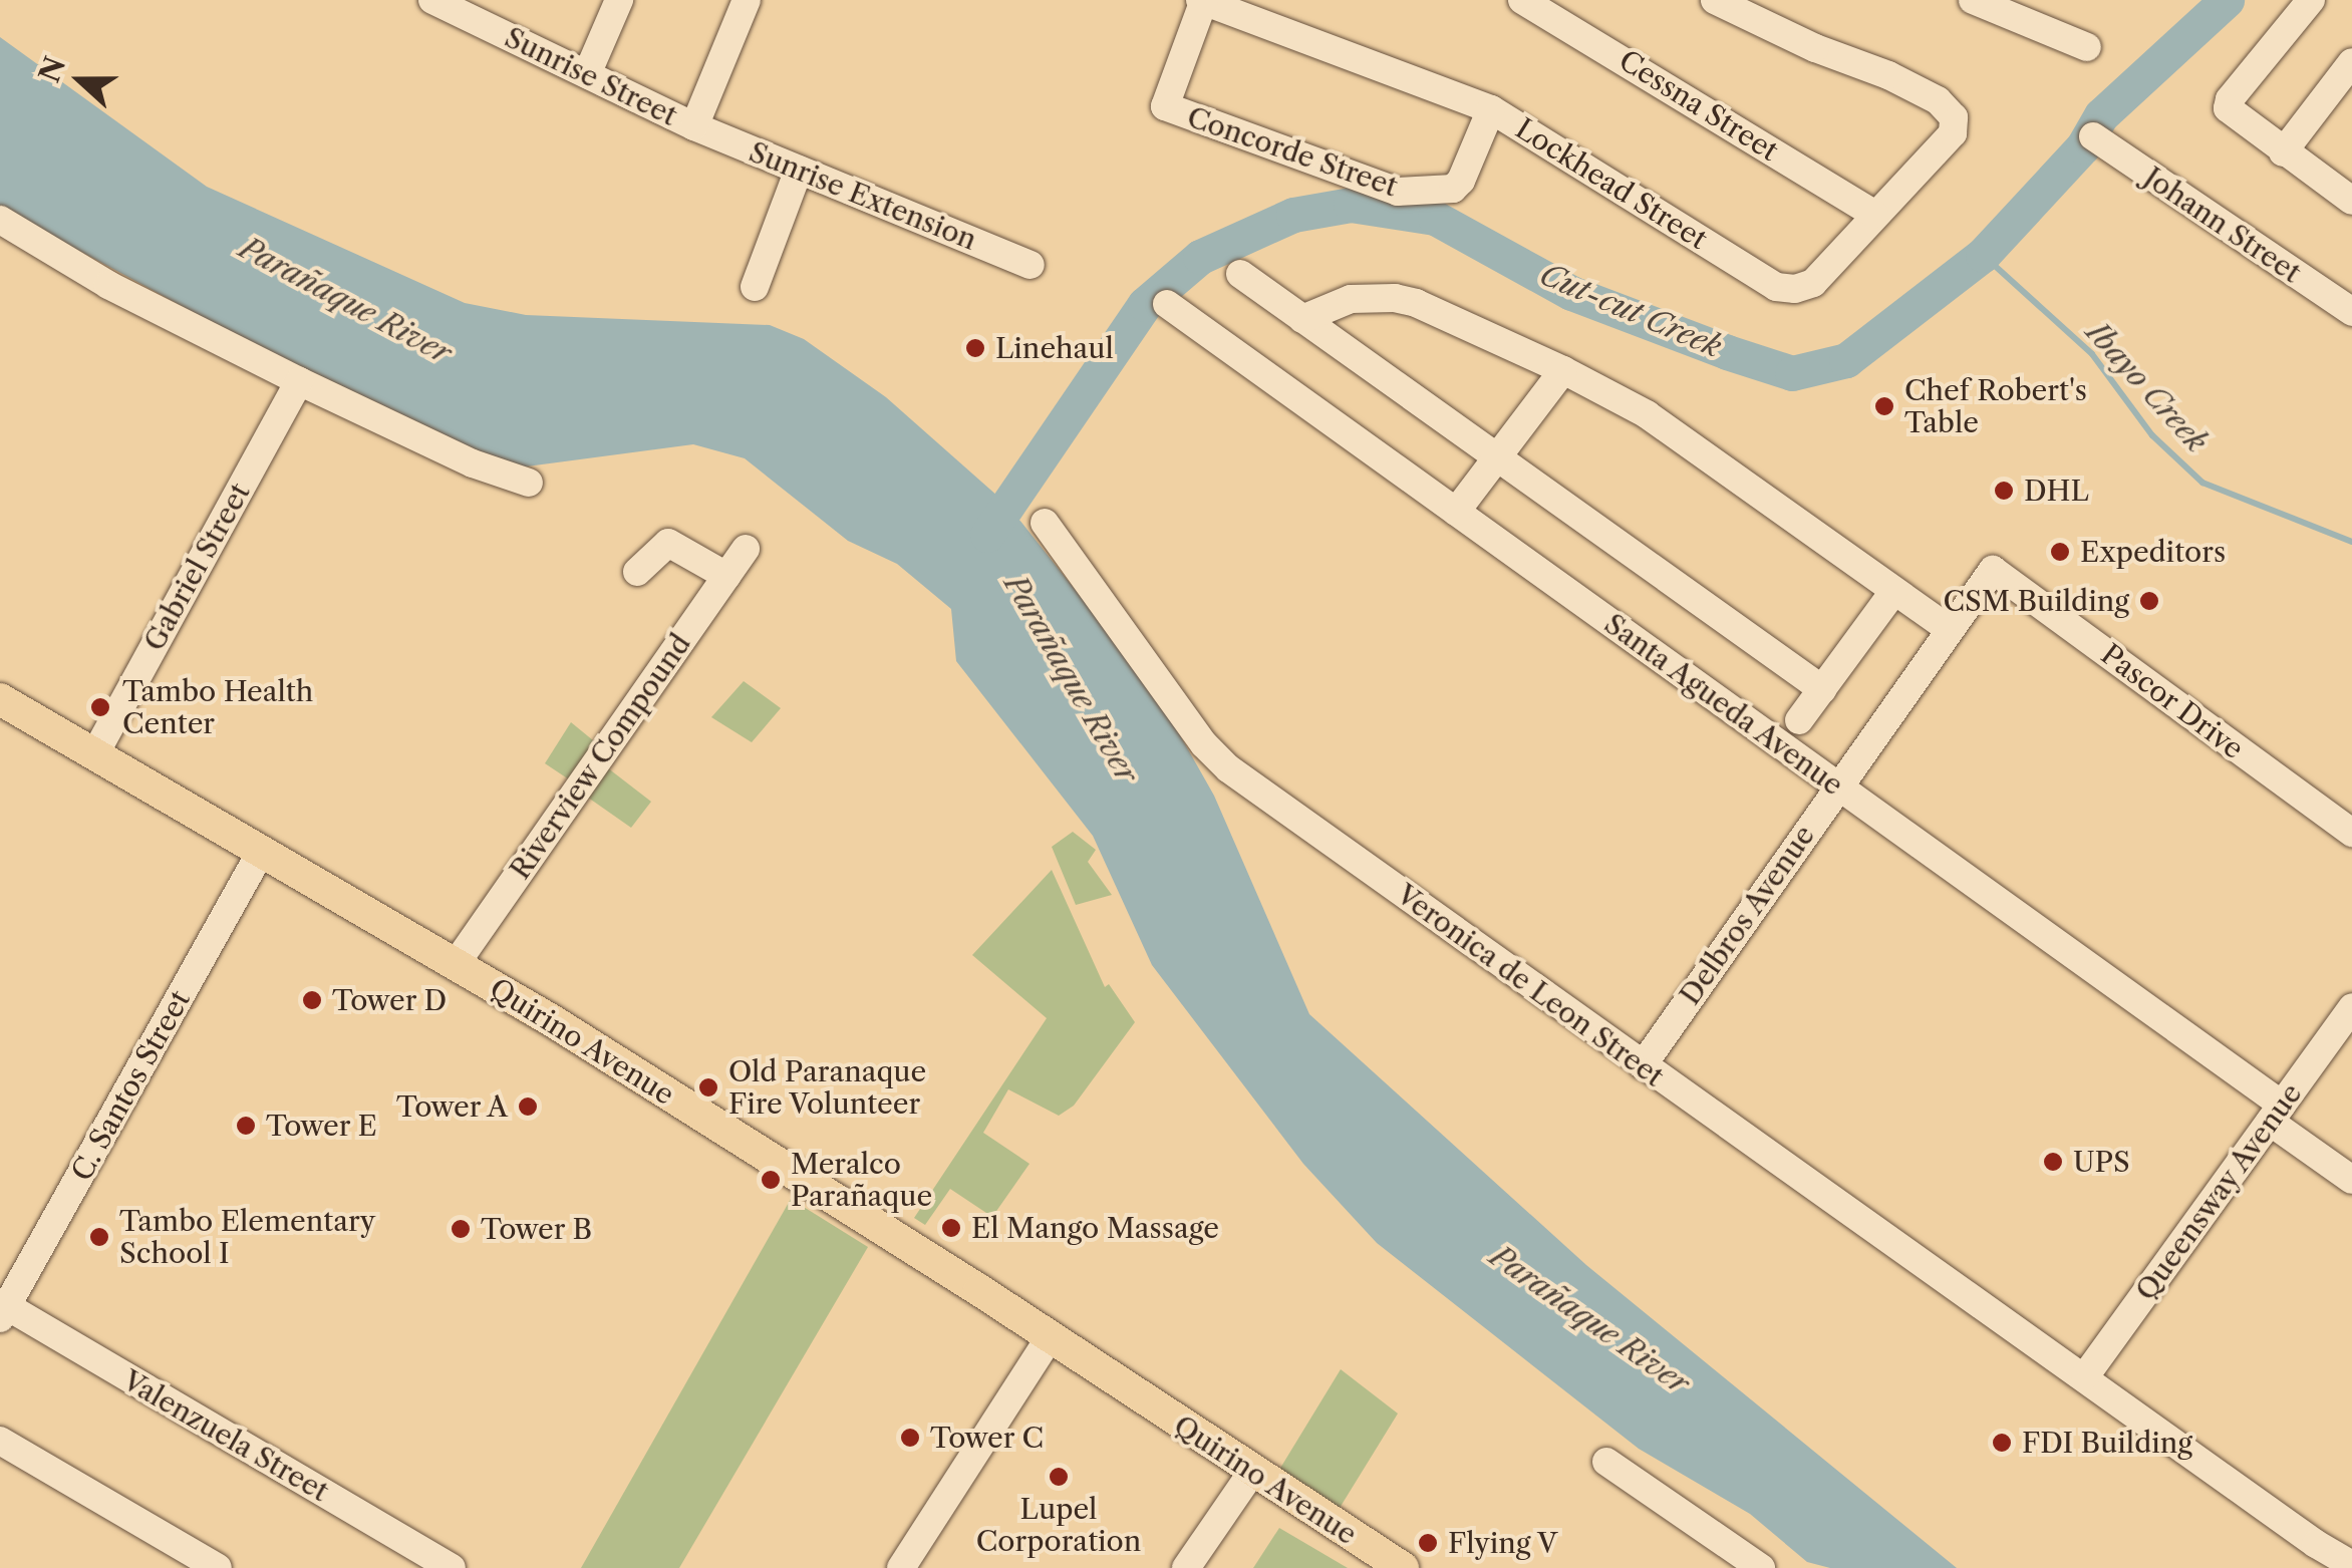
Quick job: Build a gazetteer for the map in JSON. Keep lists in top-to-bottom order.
{
  "streets": {
    "main road": ["Quirino Avenue"],
    "street": [
      "Sunrise Street",
      "Cessna Street",
      "Concorde Street",
      "Lockhead Street",
      "Sunrise Extension",
      "Johann Street",
      "Gabriel Street",
      "Pascor Drive",
      "Santa Agueda Avenue",
      "Riverview Compound",
      "Delbros Avenue",
      "Veronica de Leon Street",
      "C. Santos Street",
      "Queensway Avenue",
      "Valenzuela Street"
    ]
  },
  "crossings": [
    ["Sunrise Street", "Sunrise Extension"],
    ["Cessna Street", "Lockhead Street"],
    ["Concorde Street", "Lockhead Street"],
    ["Gabriel Street", "Quirino Avenue"],
    ["Pascor Drive", "Delbros Avenue"],
    ["Santa Agueda Avenue", "Delbros Avenue"],
    ["Santa Agueda Avenue", "Queensway Avenue"],
    ["Riverview Compound", "Quirino Avenue"],
    ["Delbros Avenue", "Veronica de Leon Street"],
    ["Veronica de Leon Street", "Queensway Avenue"],
    ["Quirino Avenue", "C. Santos Street"],
    ["C. Santos Street", "Valenzuela Street"]
  ],
  "water": ["Parañaque River", "Cut-cut Creek", "Ibayo Creek"],
  "places": [
    "Linehaul",
    "Chef Robert's Table",
    "DHL",
    "Expeditors",
    "CSM Building",
    "Tambo Health Center",
    "Tower D",
    "Old Paranaque Fire Volunteer",
    "Tower A",
    "Tower E",
    "UPS",
    "Meralco Parañaque",
    "El Mango Massage",
    "Tower B",
    "Tambo Elementary School I",
    "Tower C",
    "FDI Building",
    "Lupel Corporation",
    "Flying V"
  ],
  "north": "left"
}
